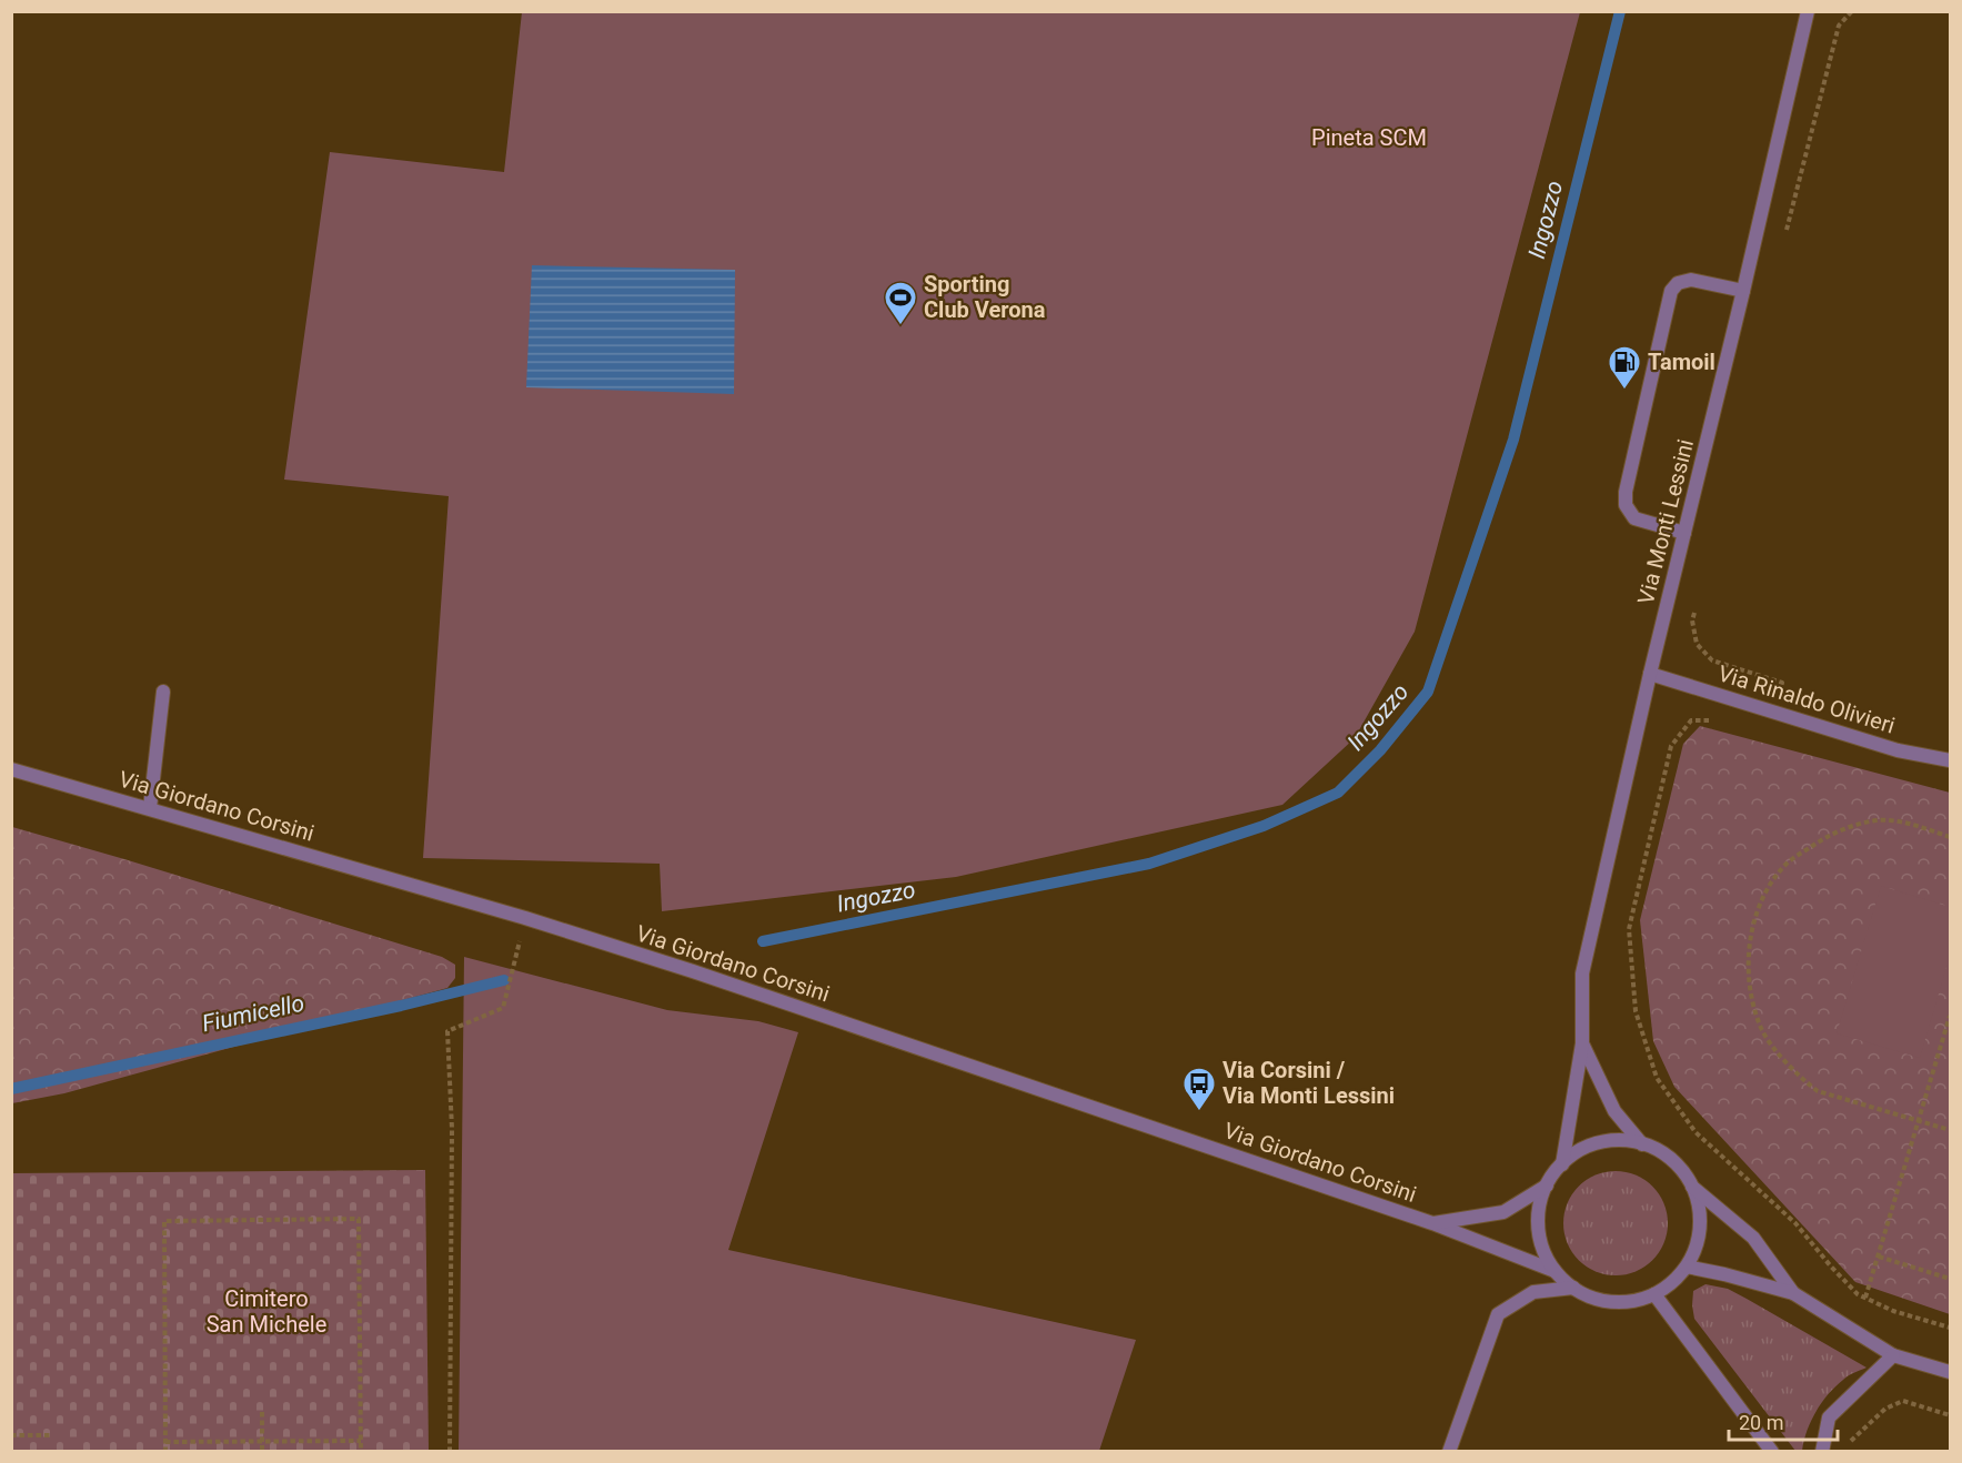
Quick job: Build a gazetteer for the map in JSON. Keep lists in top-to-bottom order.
{
  "streets": {
    "street": ["Via Monti Lessini", "Via Rinaldo Olivieri", "Via Giordano Corsini"]
  },
  "crossings": [
    ["Via Monti Lessini", "Via Rinaldo Olivieri"],
    ["Via Monti Lessini", "Via Giordano Corsini"]
  ],
  "water": ["Ingozzo", "Fiumicello"],
  "parks": ["Pineta SCM", "Cimitero San Michele"],
  "places": {
    "sports": ["Sporting Club Verona"],
    "fuel station": ["Tamoil"],
    "bus stop": ["Via Corsini / Via Monti Lessini"]
  },
  "scale_bar": "20 m"
}
